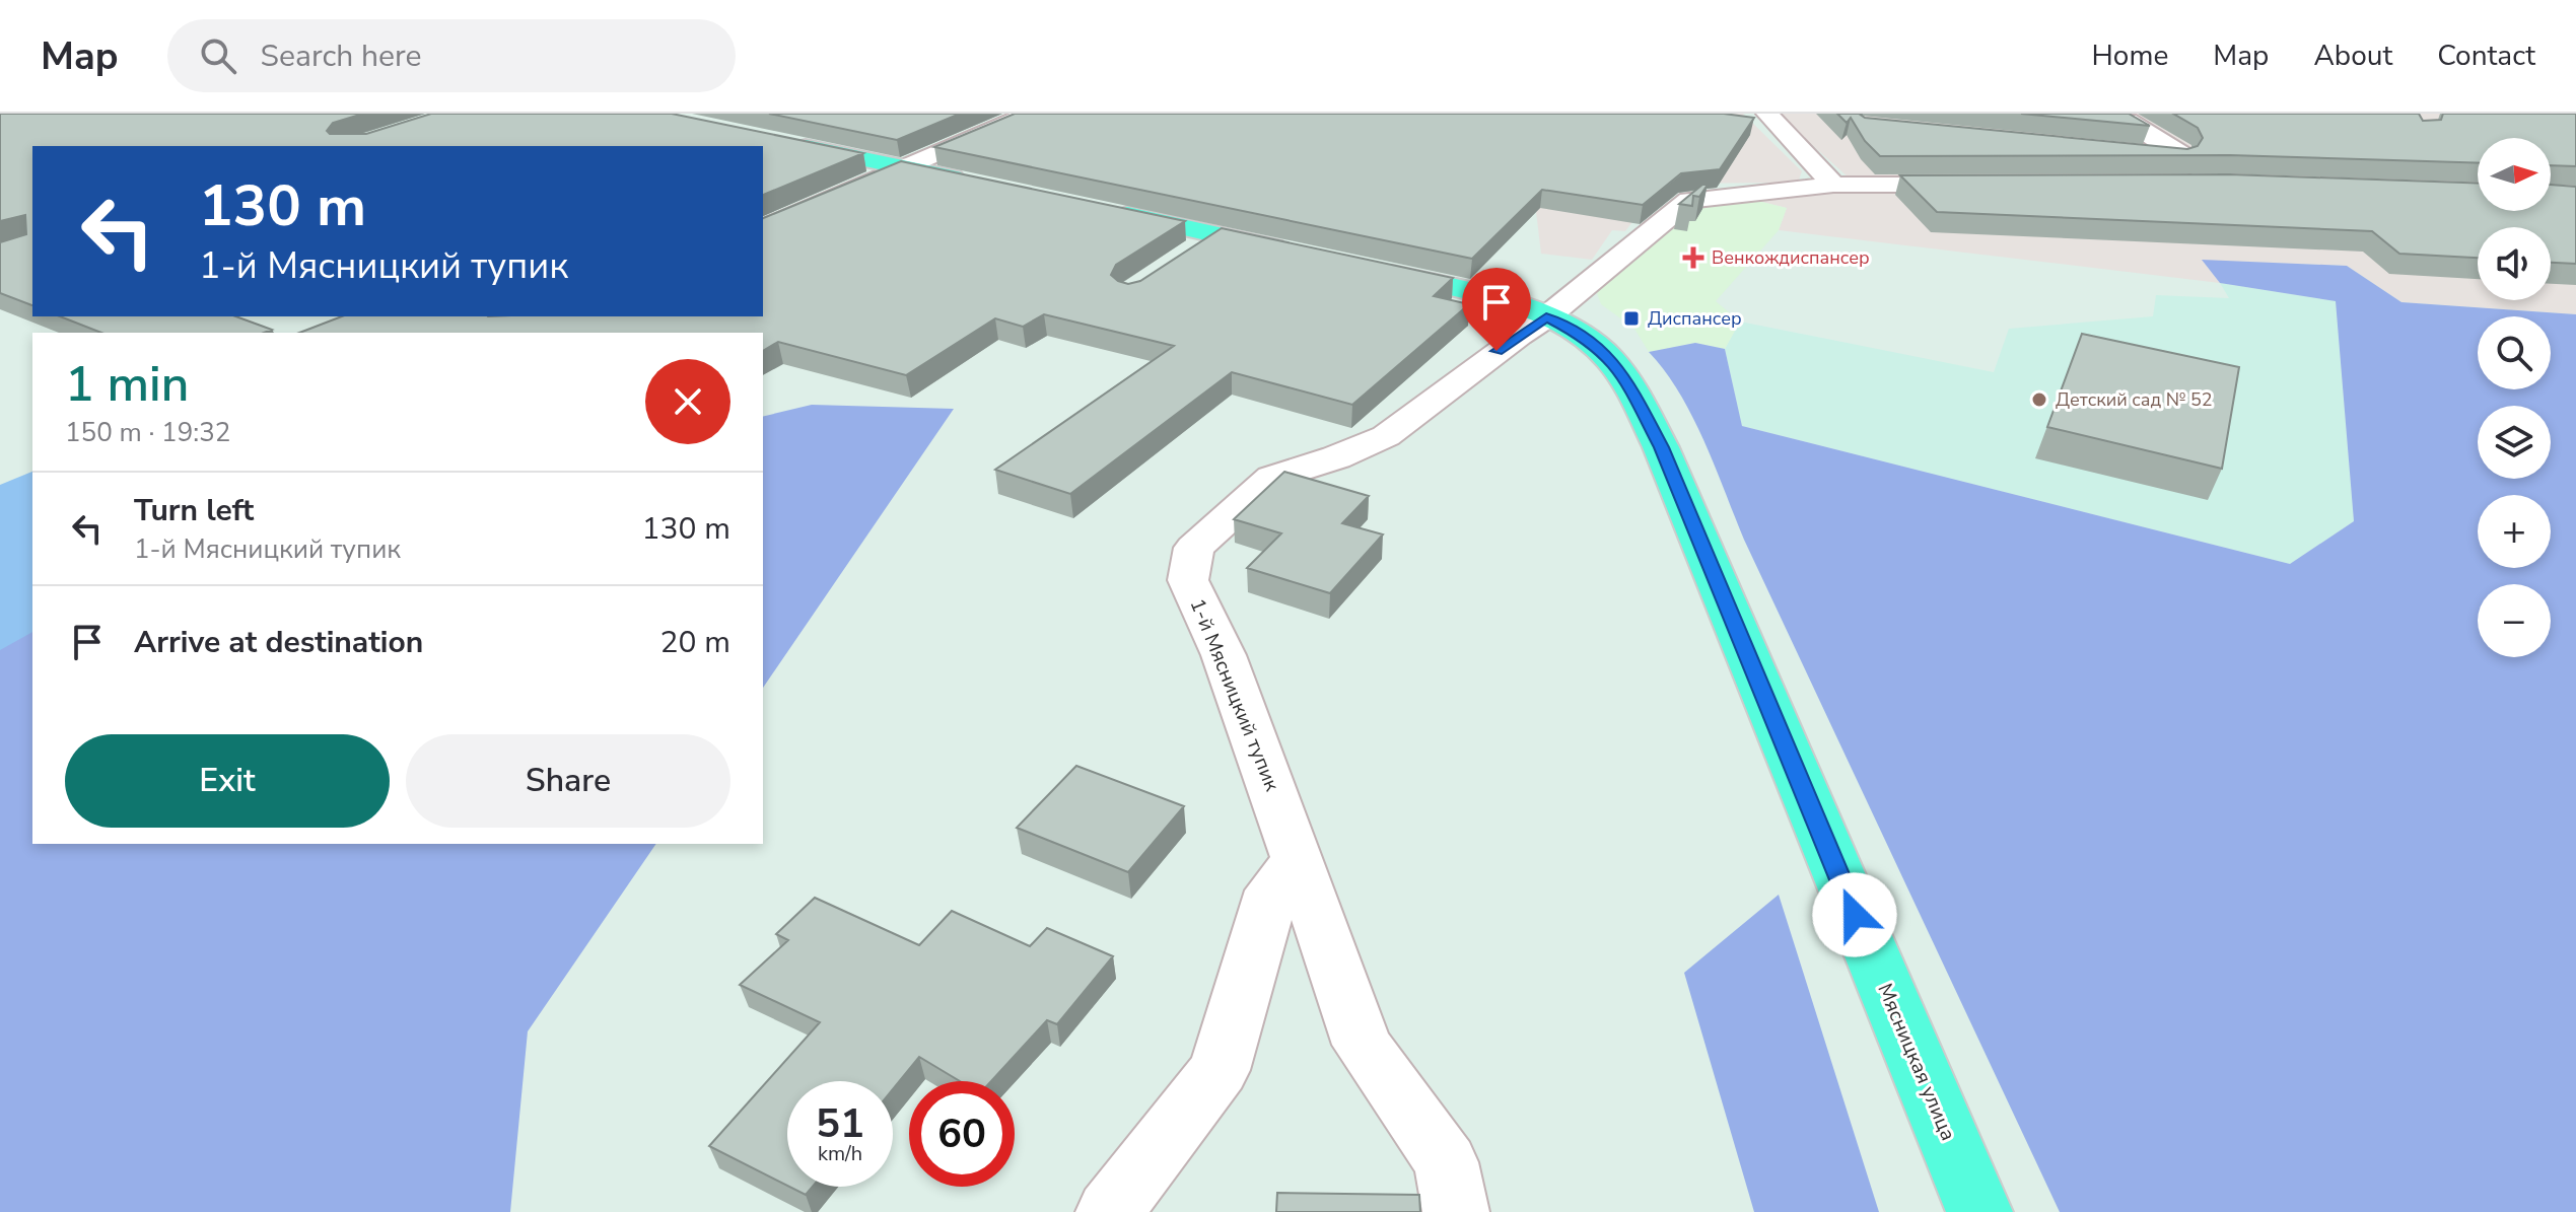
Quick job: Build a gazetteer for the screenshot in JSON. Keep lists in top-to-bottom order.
{
  "streets": {
    "main road": ["Мясницкая улица"],
    "street": ["1-й Мясницкий тупик"]
  },
  "crossings": [
    ["1-й Мясницкий тупик", "Мясницкая улица"]
  ],
  "places": {
    "health": ["Венкождиспансер"],
    "transit": ["Диспансер"],
    "other": ["Детский сад № 52"]
  },
  "north": "right",
  "page": {
    "header": "Map",
    "search": "Search here",
    "nav": [
      "Home",
      "Map",
      "About",
      "Contact"
    ],
    "map_buttons": ["+", "−"],
    "turn": ["130 m", "1-й Мясницкий тупик"],
    "heading": ["1 min", "150 m · 19:32"],
    "list": [
      {
        "name": "Turn left",
        "note": "1-й Мясницкий тупик",
        "value": "130 m"
      },
      {
        "name": "Arrive at destination",
        "value": "20 m"
      }
    ],
    "buttons": ["Exit", "Share"],
    "speed": "51 km/h",
    "limit": "60"
  }
}
